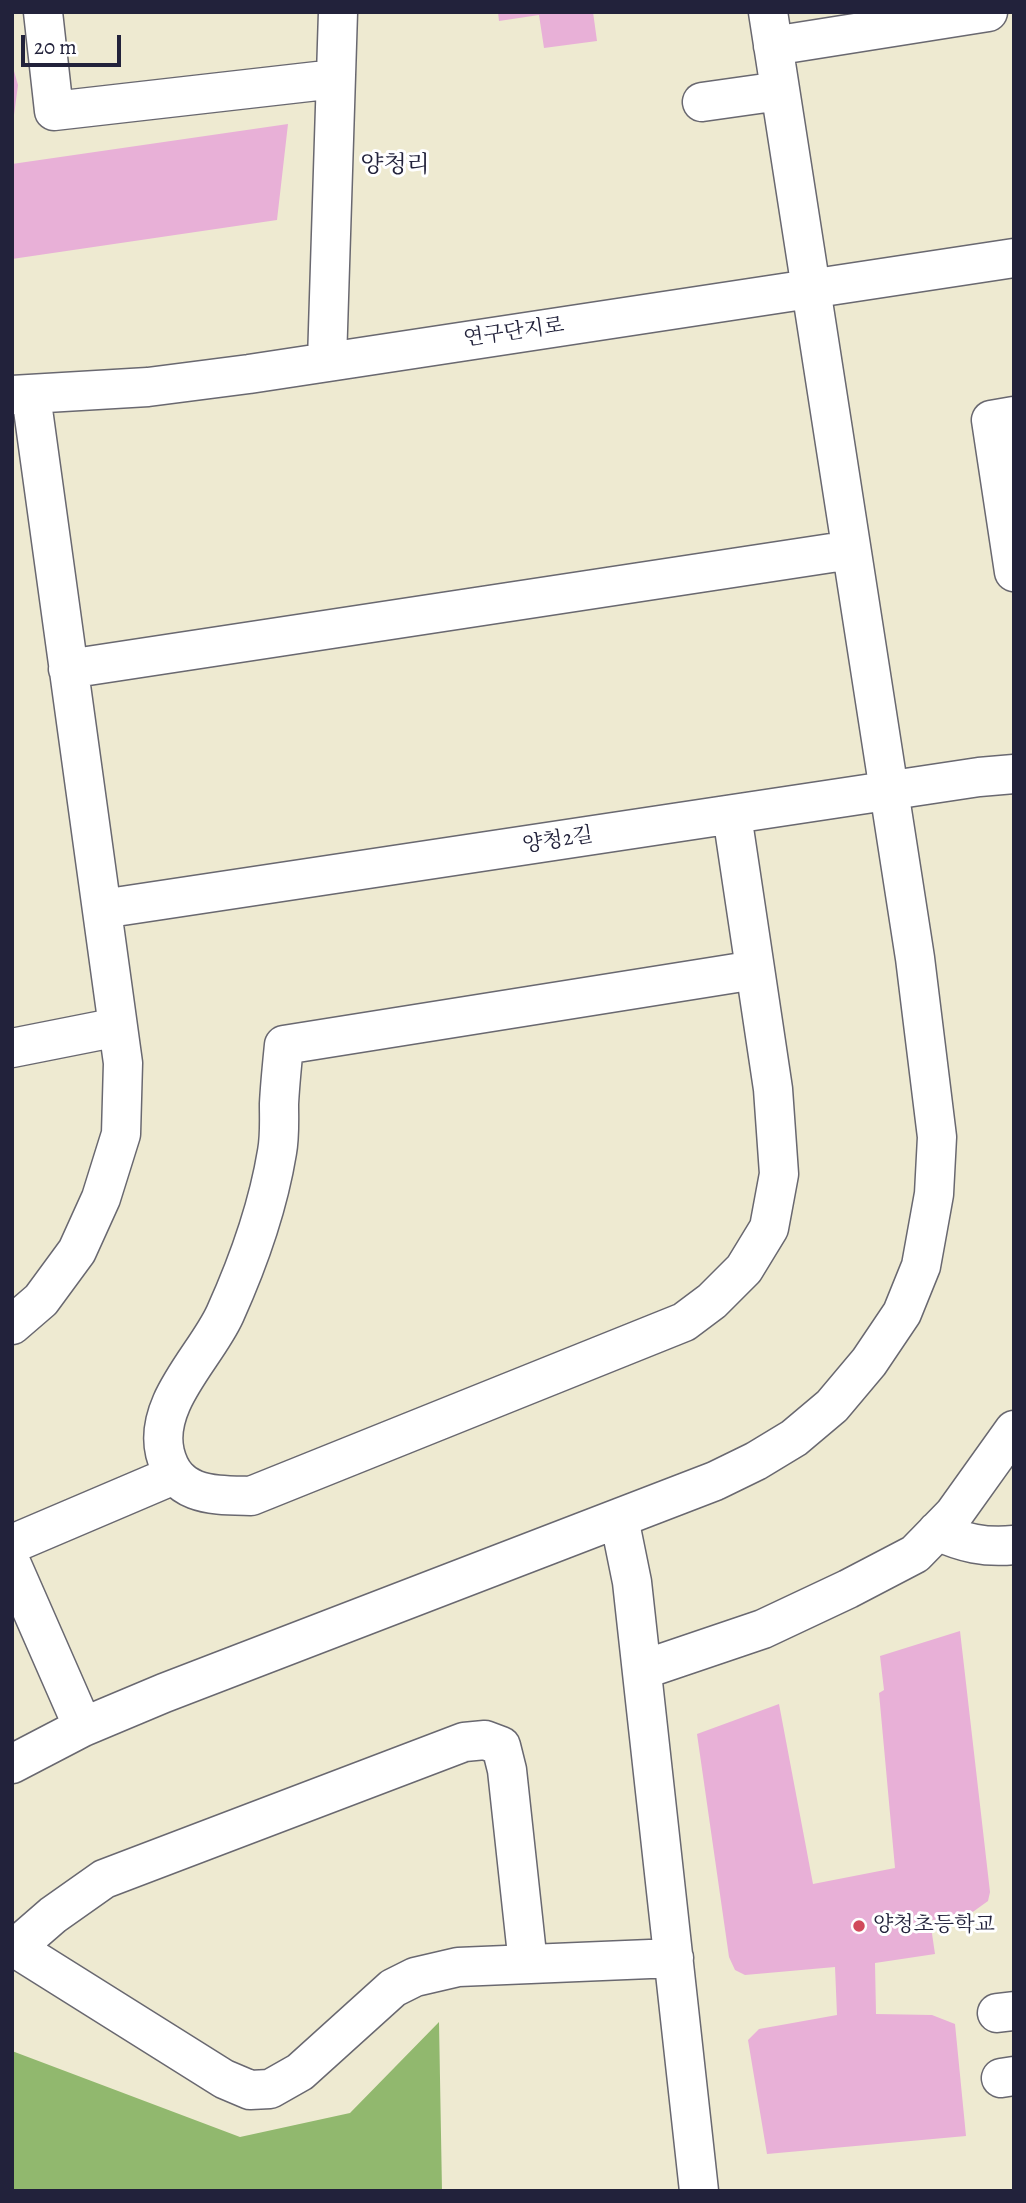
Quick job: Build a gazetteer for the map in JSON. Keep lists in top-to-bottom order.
{
  "streets": {
    "street": ["연구단지로", "양청2길"]
  },
  "districts": ["양청리"],
  "places": ["양청초등학교"],
  "scale_bar": "20 m"
}
